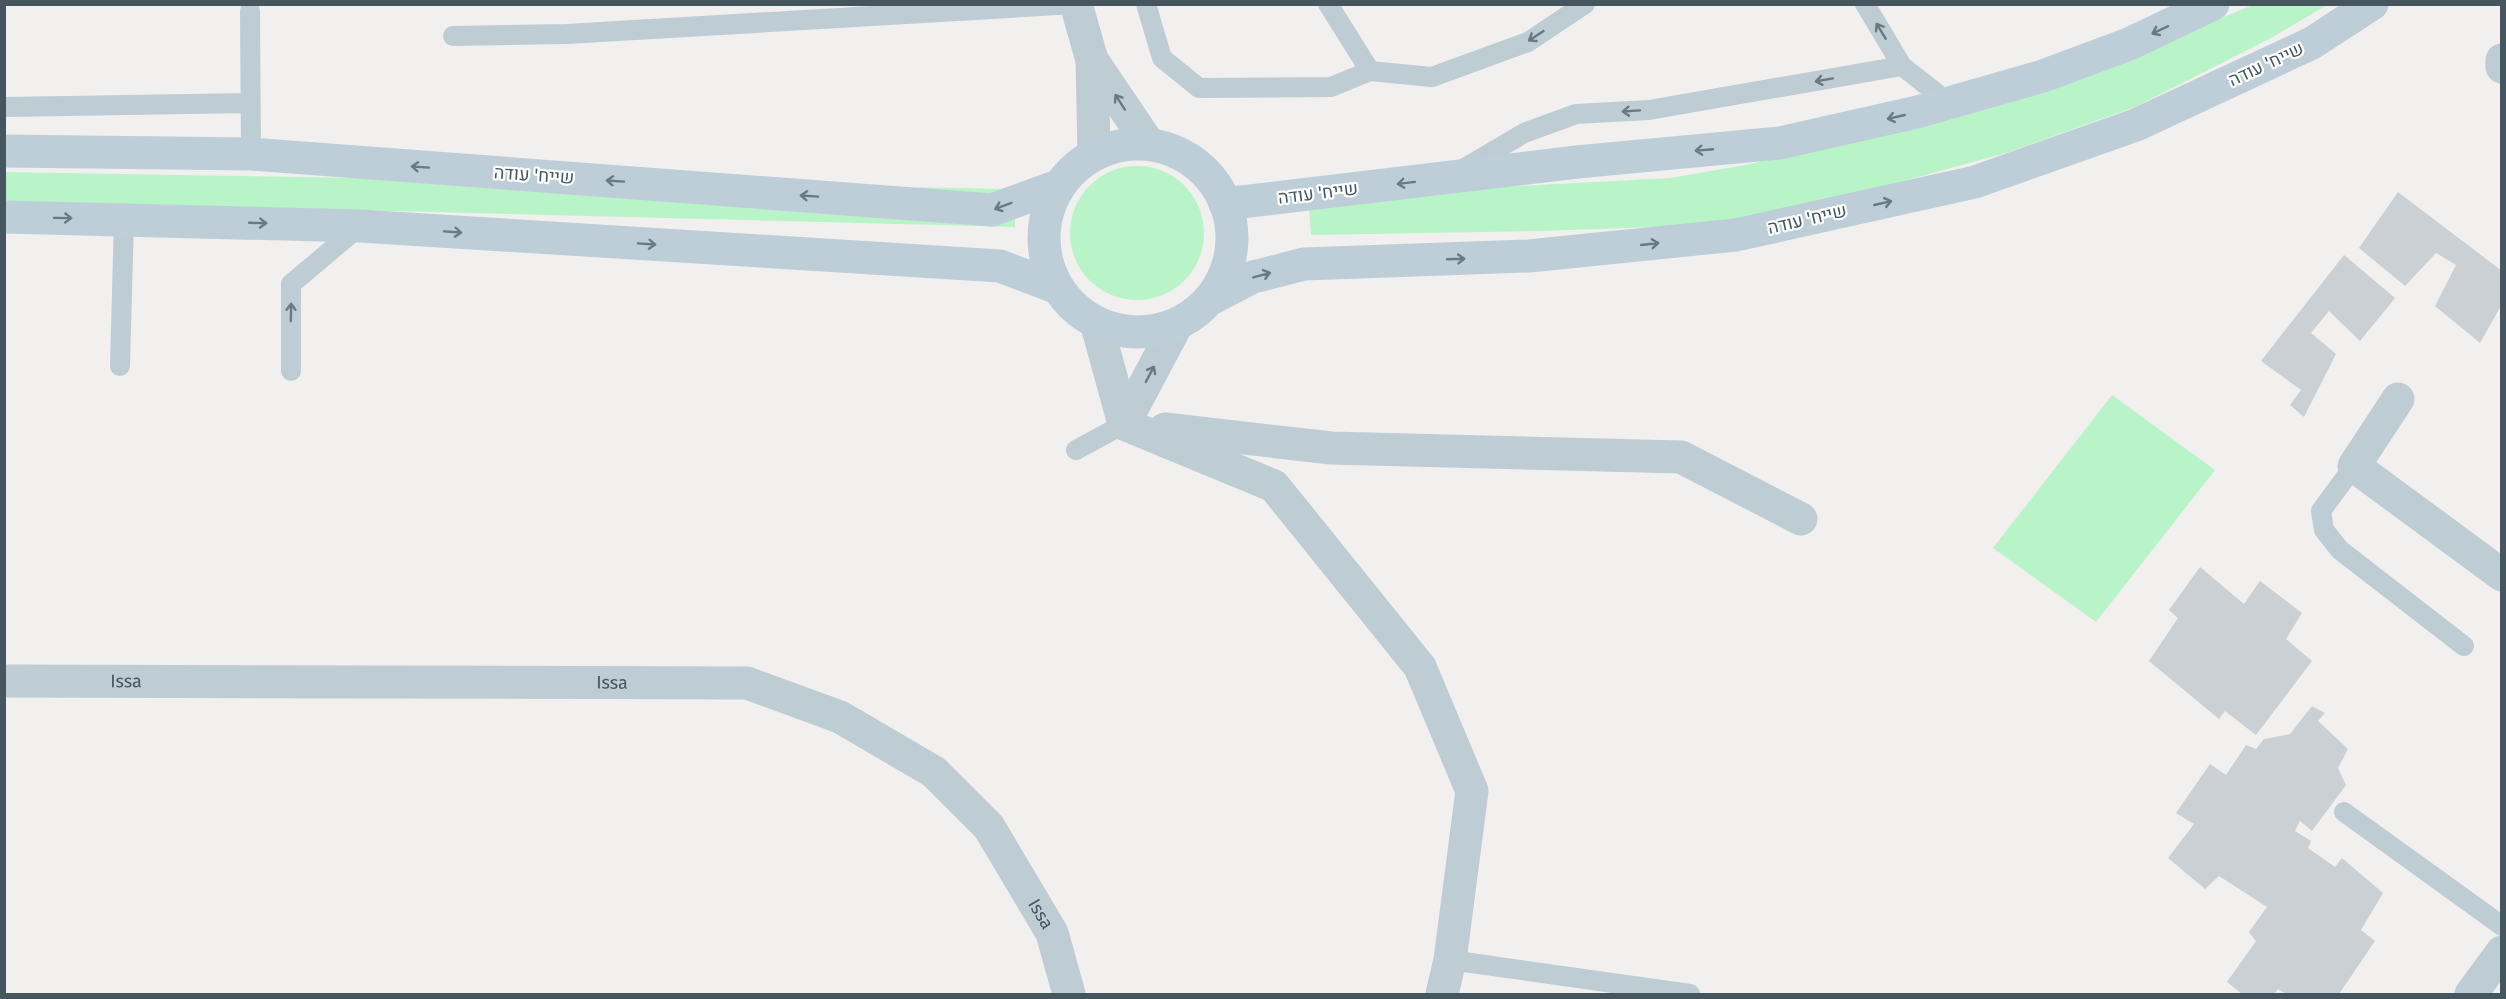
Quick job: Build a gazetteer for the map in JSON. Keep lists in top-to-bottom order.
{
  "streets": {
    "main road": ["שייח' עודה"],
    "street": ["Issa"]
  }
}
